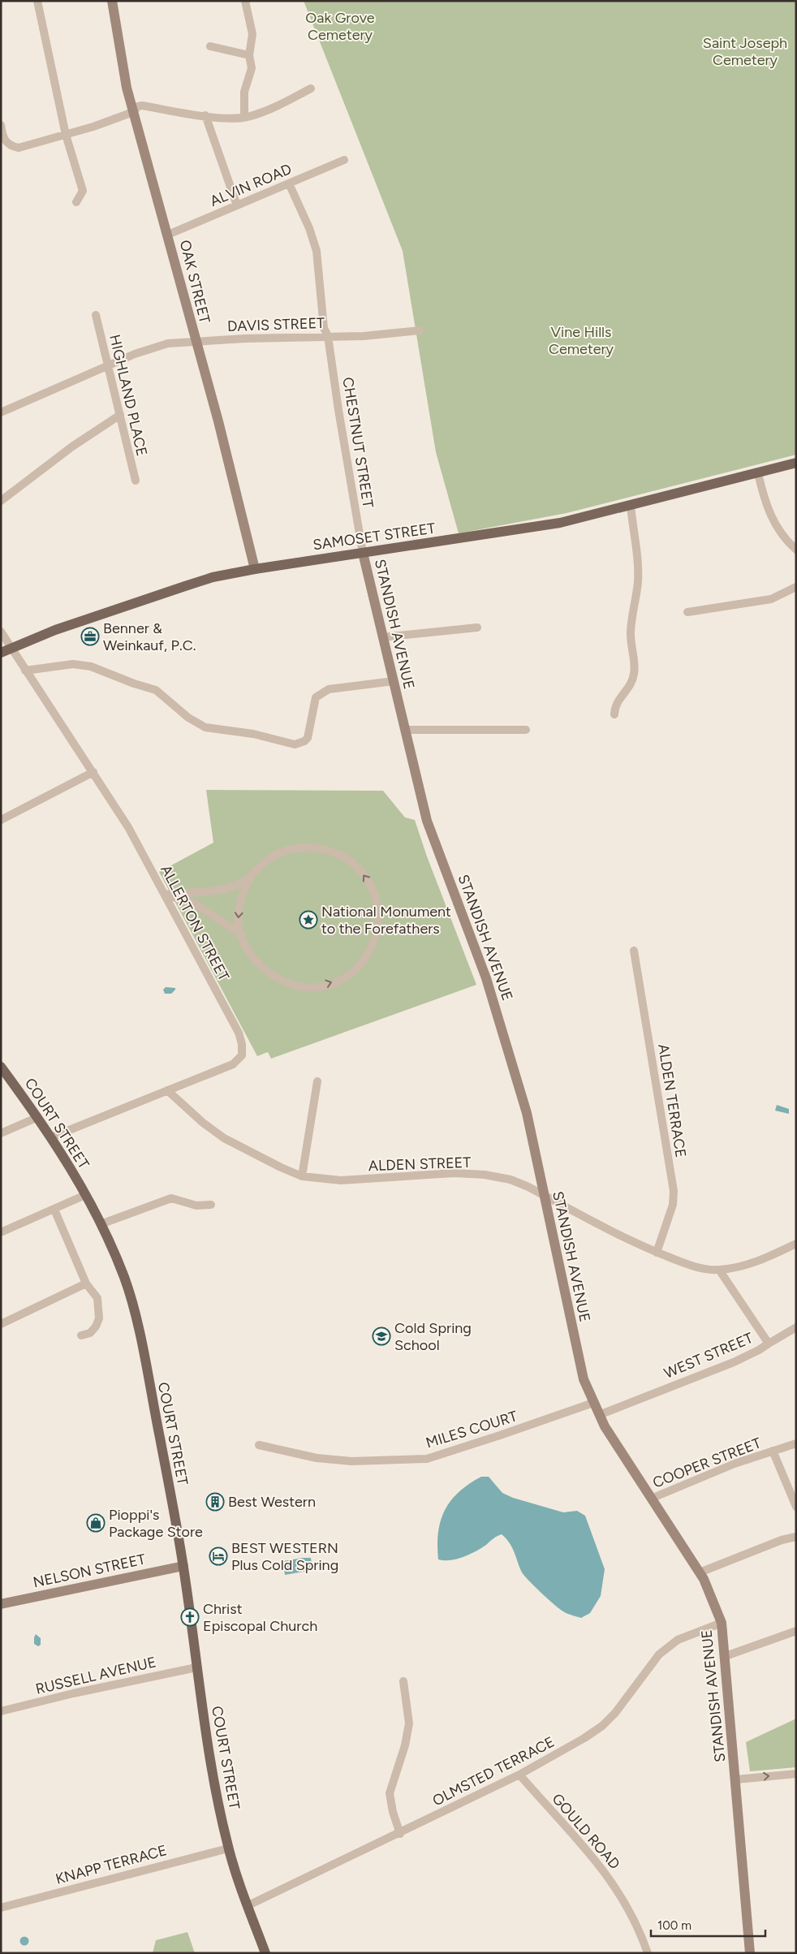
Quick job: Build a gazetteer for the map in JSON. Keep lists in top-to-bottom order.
{
  "streets": {
    "main road": ["SAMOSET STREET", "COURT STREET"],
    "street": [
      "ALVIN ROAD",
      "OAK STREET",
      "DAVIS STREET",
      "HIGHLAND PLACE",
      "CHESTNUT STREET",
      "STANDISH AVENUE",
      "ALLERTON STREET",
      "ALDEN TERRACE",
      "ALDEN STREET",
      "WEST STREET",
      "MILES COURT",
      "COOPER STREET",
      "NELSON STREET",
      "RUSSELL AVENUE",
      "OLMSTED TERRACE",
      "GOULD ROAD",
      "KNAPP TERRACE"
    ]
  },
  "crossings": [
    ["ALVIN ROAD", "OAK STREET"],
    ["ALVIN ROAD", "CHESTNUT STREET"],
    ["OAK STREET", "DAVIS STREET"],
    ["OAK STREET", "SAMOSET STREET"],
    ["DAVIS STREET", "HIGHLAND PLACE"],
    ["DAVIS STREET", "CHESTNUT STREET"],
    ["CHESTNUT STREET", "SAMOSET STREET"],
    ["CHESTNUT STREET", "STANDISH AVENUE"],
    ["SAMOSET STREET", "STANDISH AVENUE"],
    ["SAMOSET STREET", "ALLERTON STREET"],
    ["STANDISH AVENUE", "ALDEN STREET"],
    ["STANDISH AVENUE", "WEST STREET"],
    ["STANDISH AVENUE", "MILES COURT"],
    ["STANDISH AVENUE", "COOPER STREET"],
    ["STANDISH AVENUE", "OLMSTED TERRACE"],
    ["ALLERTON STREET", "COURT STREET"],
    ["ALLERTON STREET", "ALDEN STREET"],
    ["ALDEN TERRACE", "ALDEN STREET"],
    ["COURT STREET", "NELSON STREET"],
    ["COURT STREET", "RUSSELL AVENUE"],
    ["COURT STREET", "OLMSTED TERRACE"],
    ["COURT STREET", "KNAPP TERRACE"],
    ["ALDEN STREET", "WEST STREET"],
    ["OLMSTED TERRACE", "GOULD ROAD"]
  ],
  "parks": ["Oak Grove Cemetery", "Saint Joseph Cemetery", "Vine Hills Cemetery"],
  "places": {
    "office": ["Benner & Weinkauf, P.C."],
    "place": ["National Monument to the Forefathers"],
    "school or university": ["Cold Spring School"],
    "building": ["Best Western"],
    "shop": ["Pioppi's Package Store"],
    "hotel": ["BEST WESTERN Plus Cold Spring"],
    "church": ["Christ Episcopal Church"]
  },
  "scale_bar": "100 m"
}
